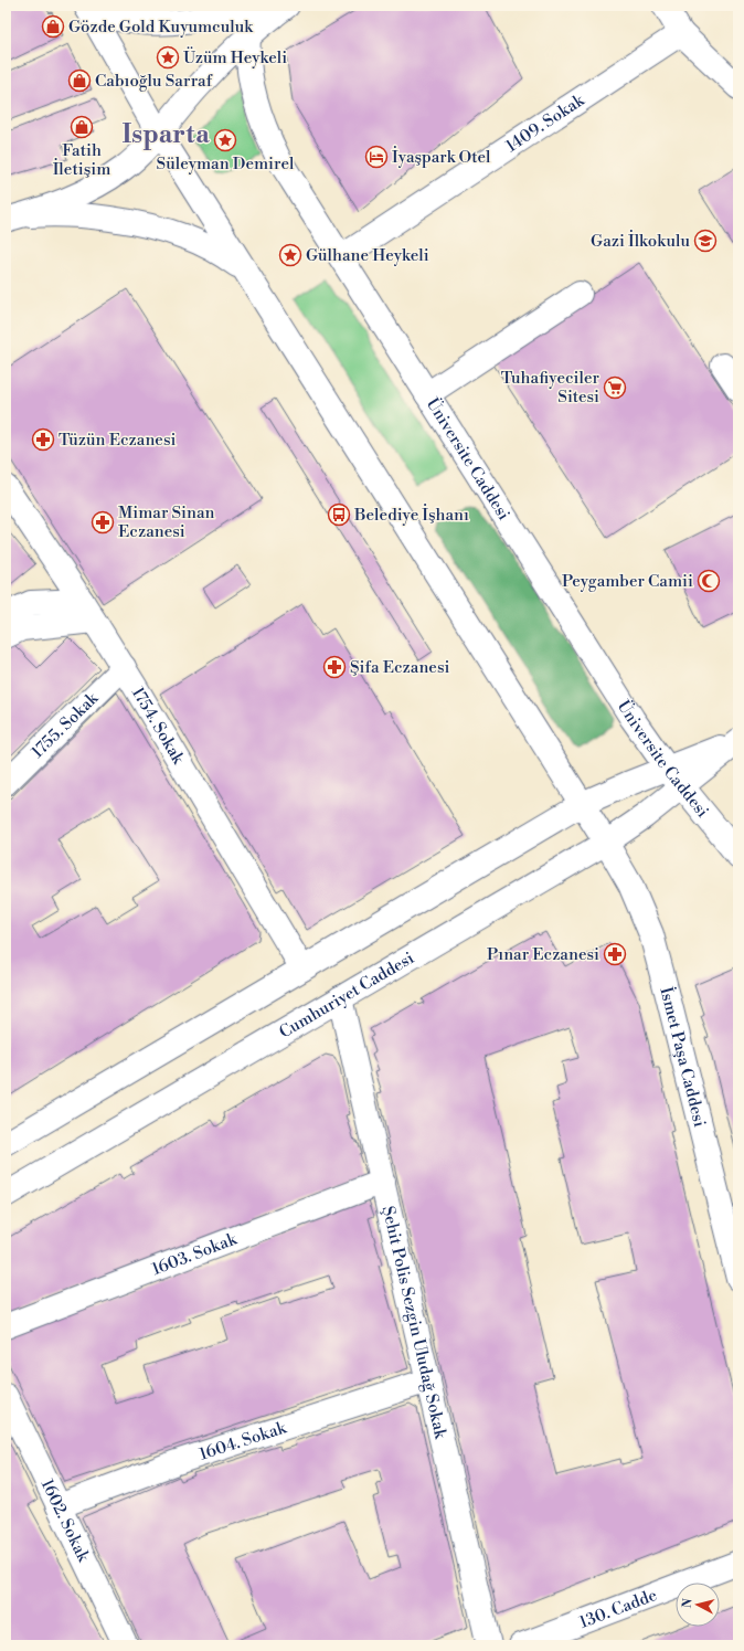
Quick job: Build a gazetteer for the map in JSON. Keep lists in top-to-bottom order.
{
  "streets": {
    "street": [
      "1409. Sokak",
      "Üniversite Caddesi",
      "1755. Sokak",
      "1754. Sokak",
      "Cumhuriyet Caddesi",
      "İsmet Paşa Caddesi",
      "1603. Sokak",
      "Şehit Polis Sezgin Uludağ Sokak",
      "1604. Sokak",
      "1602. Sokak",
      "130. Cadde"
    ]
  },
  "crossings": [
    ["1409. Sokak", "Üniversite Caddesi"],
    ["Üniversite Caddesi", "Cumhuriyet Caddesi"],
    ["1755. Sokak", "1754. Sokak"],
    ["Cumhuriyet Caddesi", "İsmet Paşa Caddesi"],
    ["Cumhuriyet Caddesi", "Şehit Polis Sezgin Uludağ Sokak"],
    ["1603. Sokak", "Şehit Polis Sezgin Uludağ Sokak"],
    ["Şehit Polis Sezgin Uludağ Sokak", "1604. Sokak"],
    ["1604. Sokak", "1602. Sokak"]
  ],
  "districts": ["Isparta"],
  "places": {
    "shop": ["Gözde Gold Kuyumculuk", "Cabıoğlu Sarraf", "Fatih İletişim"],
    "place": ["Üzüm Heykeli", "Süleyman Demirel", "Gülhane Heykeli"],
    "hotel": ["İyaşpark Otel"],
    "school or university": ["Gazi İlkokulu"],
    "supermarket": ["Tuhafiyeciler Sitesi"],
    "pharmacy": [
      "Tüzün Eczanesi",
      "Mimar Sinan Eczanesi",
      "Şifa Eczanesi",
      "Pınar Eczanesi"
    ],
    "bus stop": ["Belediye İşhanı"],
    "mosque": ["Peygamber Camii"]
  },
  "north": "left"
}
